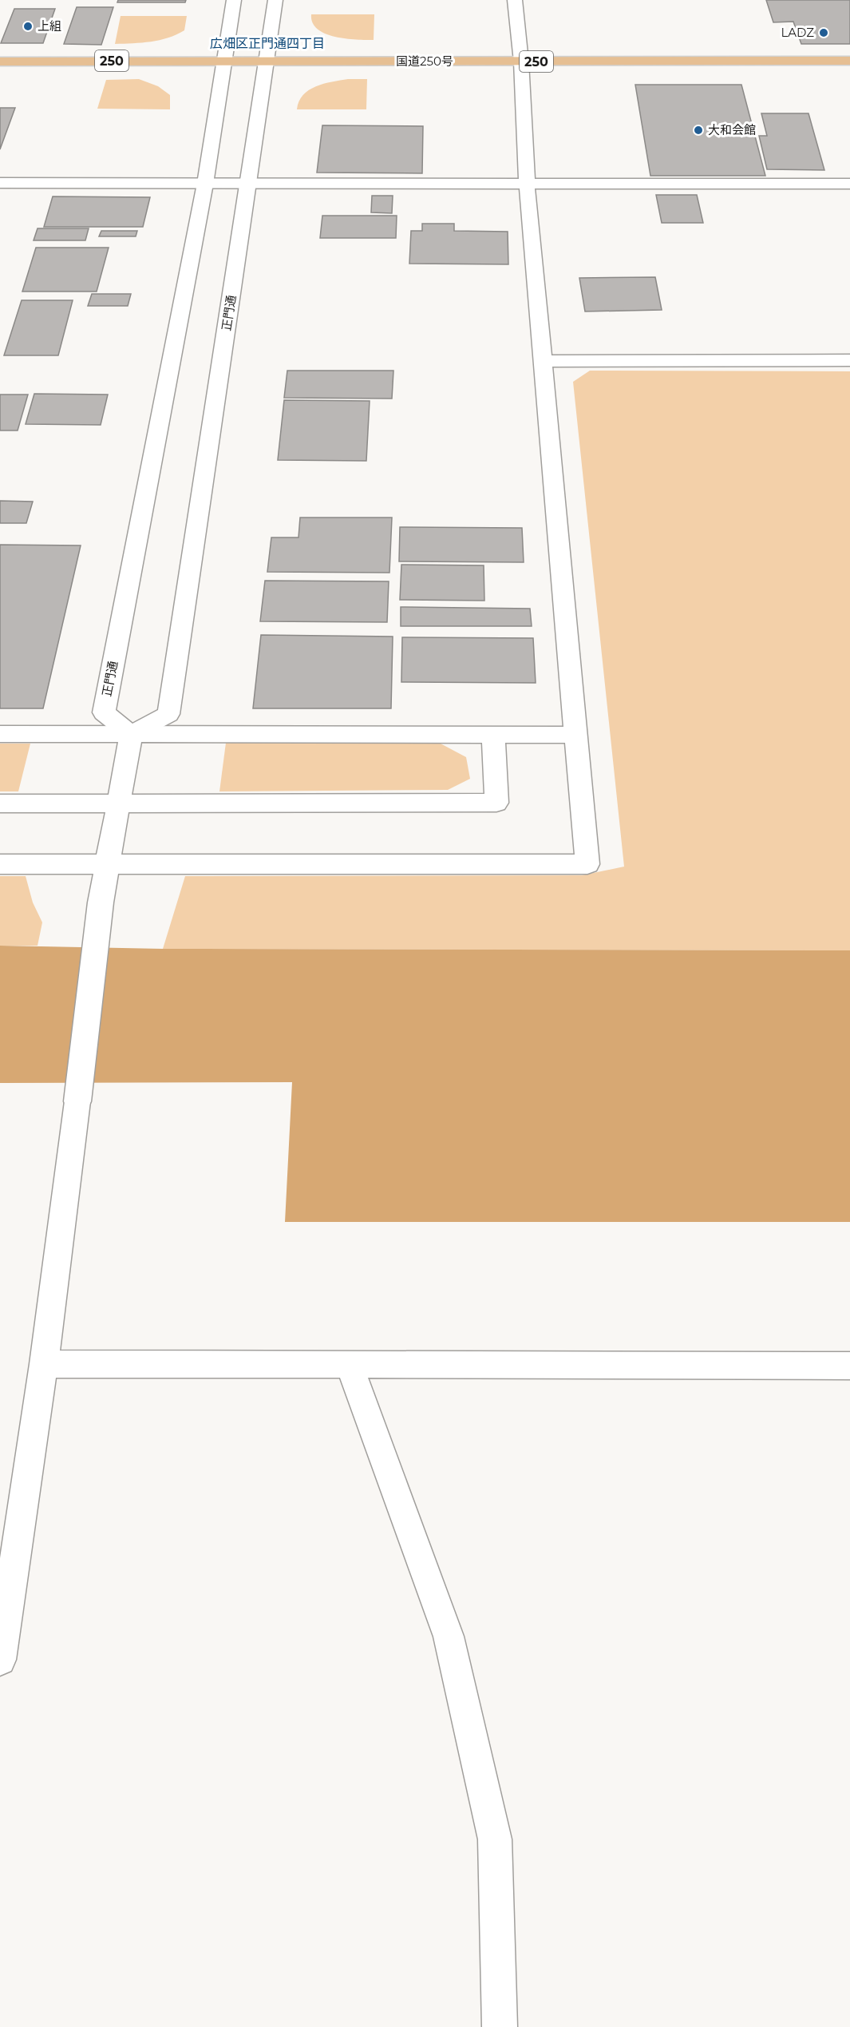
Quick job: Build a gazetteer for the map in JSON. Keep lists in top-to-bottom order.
{
  "streets": {
    "highway": ["250", "国道250号"],
    "street": ["正門通"]
  },
  "crossings": [
    ["国道250号", "正門通"]
  ],
  "districts": ["広畑区正門通四丁目"],
  "places": ["上組", "LADZ", "大和会館"]
}
